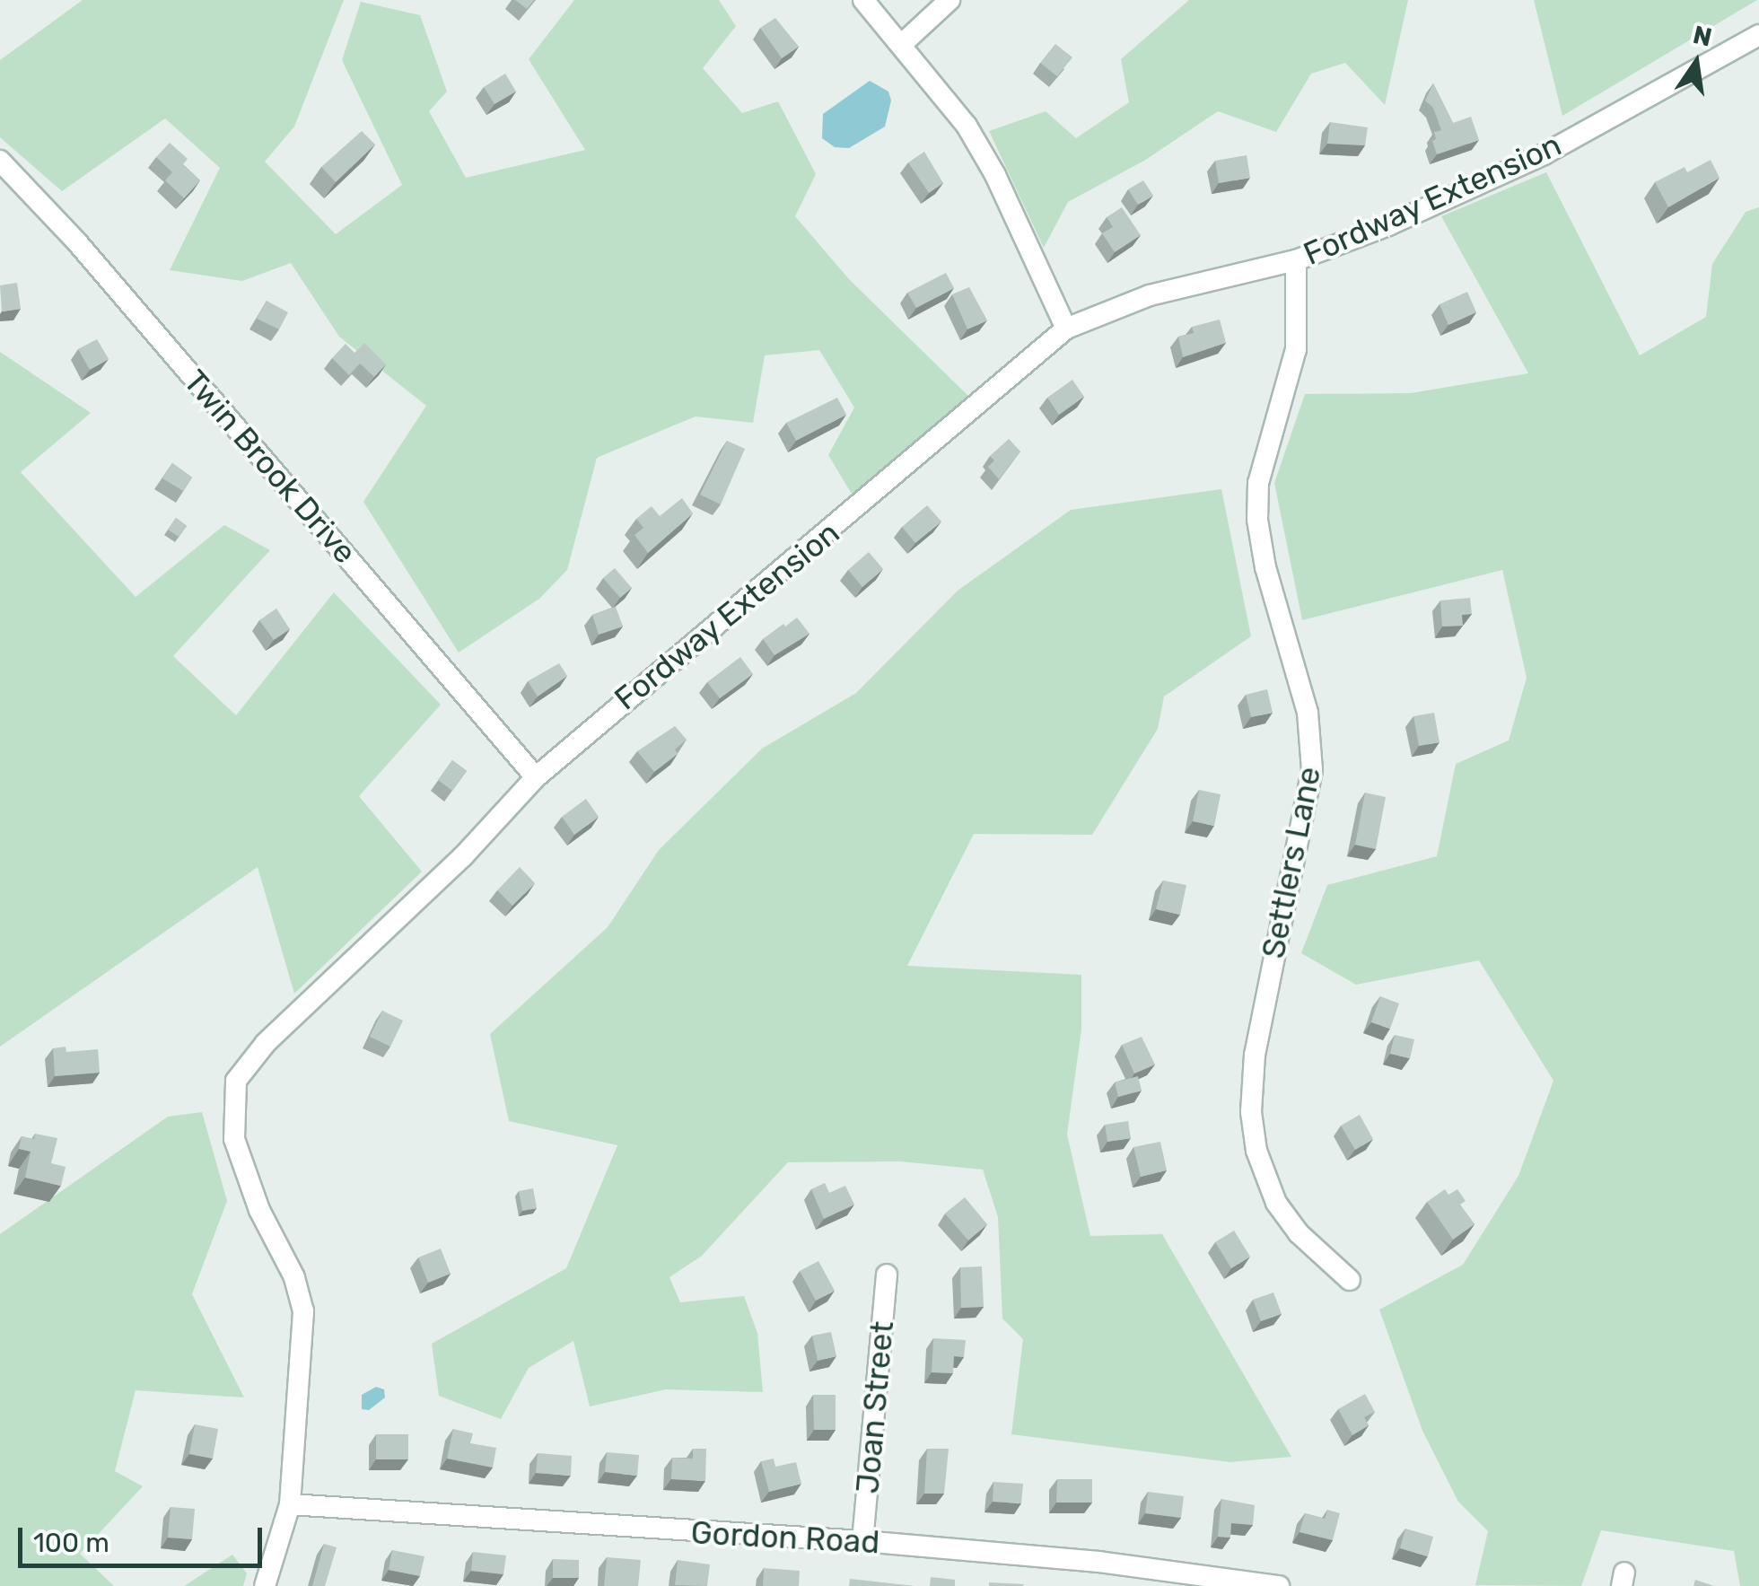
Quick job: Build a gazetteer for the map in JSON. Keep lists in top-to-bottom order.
{
  "streets": {
    "street": [
      "Fordway Extension",
      "Twin Brook Drive",
      "Settlers Lane",
      "Joan Street",
      "Gordon Road"
    ]
  },
  "crossings": [
    ["Fordway Extension", "Twin Brook Drive"],
    ["Fordway Extension", "Settlers Lane"],
    ["Fordway Extension", "Gordon Road"],
    ["Joan Street", "Gordon Road"]
  ],
  "scale_bar": "100 m",
  "north": "top"
}
